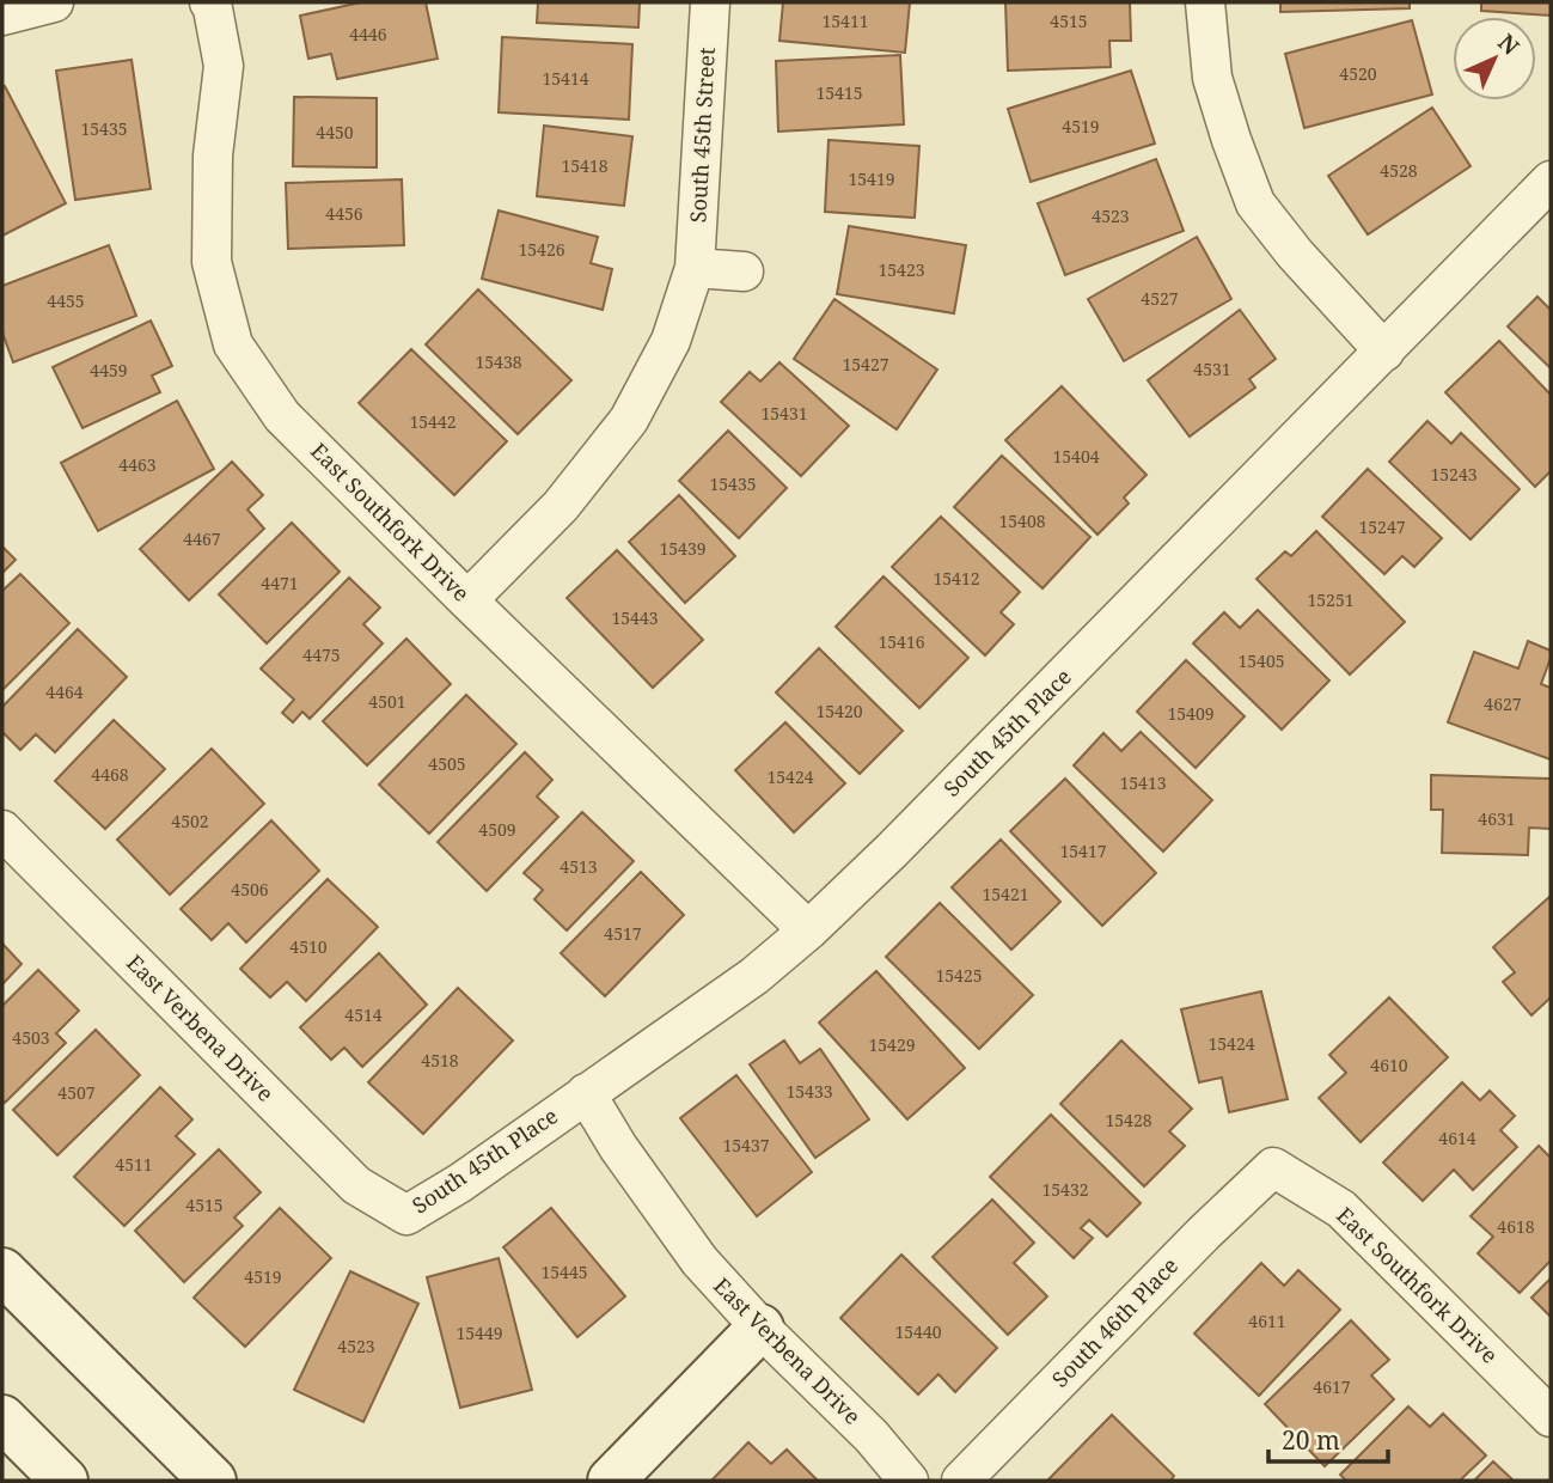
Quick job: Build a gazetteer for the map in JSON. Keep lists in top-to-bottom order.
{
  "streets": {
    "street": [
      "South 45th Street",
      "East Southfork Drive",
      "South 45th Place",
      "East Verbena Drive",
      "South 46th Place"
    ]
  },
  "crossings": [
    ["South 45th Street", "East Southfork Drive"],
    ["East Southfork Drive", "South 45th Place"],
    ["East Southfork Drive", "South 46th Place"],
    ["South 45th Place", "East Verbena Drive"]
  ],
  "house_numbers": [
    "15411",
    "4515",
    "4446",
    "4520",
    "15414",
    "15415",
    "4519",
    "15435",
    "4450",
    "15418",
    "4528",
    "15419",
    "4456",
    "4523",
    "15426",
    "15423",
    "4527",
    "4455",
    "15438",
    "15427",
    "4531",
    "4459",
    "15431",
    "15442",
    "15404",
    "4463",
    "15243",
    "15435",
    "15408",
    "15247",
    "4467",
    "15439",
    "15412",
    "4471",
    "15251",
    "15443",
    "15416",
    "4475",
    "15405",
    "4464",
    "4501",
    "4627",
    "15420",
    "15409",
    "4505",
    "4468",
    "15424",
    "15413",
    "4631",
    "4502",
    "4509",
    "15417",
    "4513",
    "4506",
    "15421",
    "4517",
    "4510",
    "15425",
    "4514",
    "4503",
    "15424",
    "15429",
    "4518",
    "4610",
    "15433",
    "4507",
    "15428",
    "4614",
    "15437",
    "4511",
    "15432",
    "4515",
    "4618",
    "15445",
    "4519",
    "4611",
    "15440",
    "15449",
    "4523",
    "4617"
  ],
  "scale_bar": "20 m",
  "north": "top right"
}
